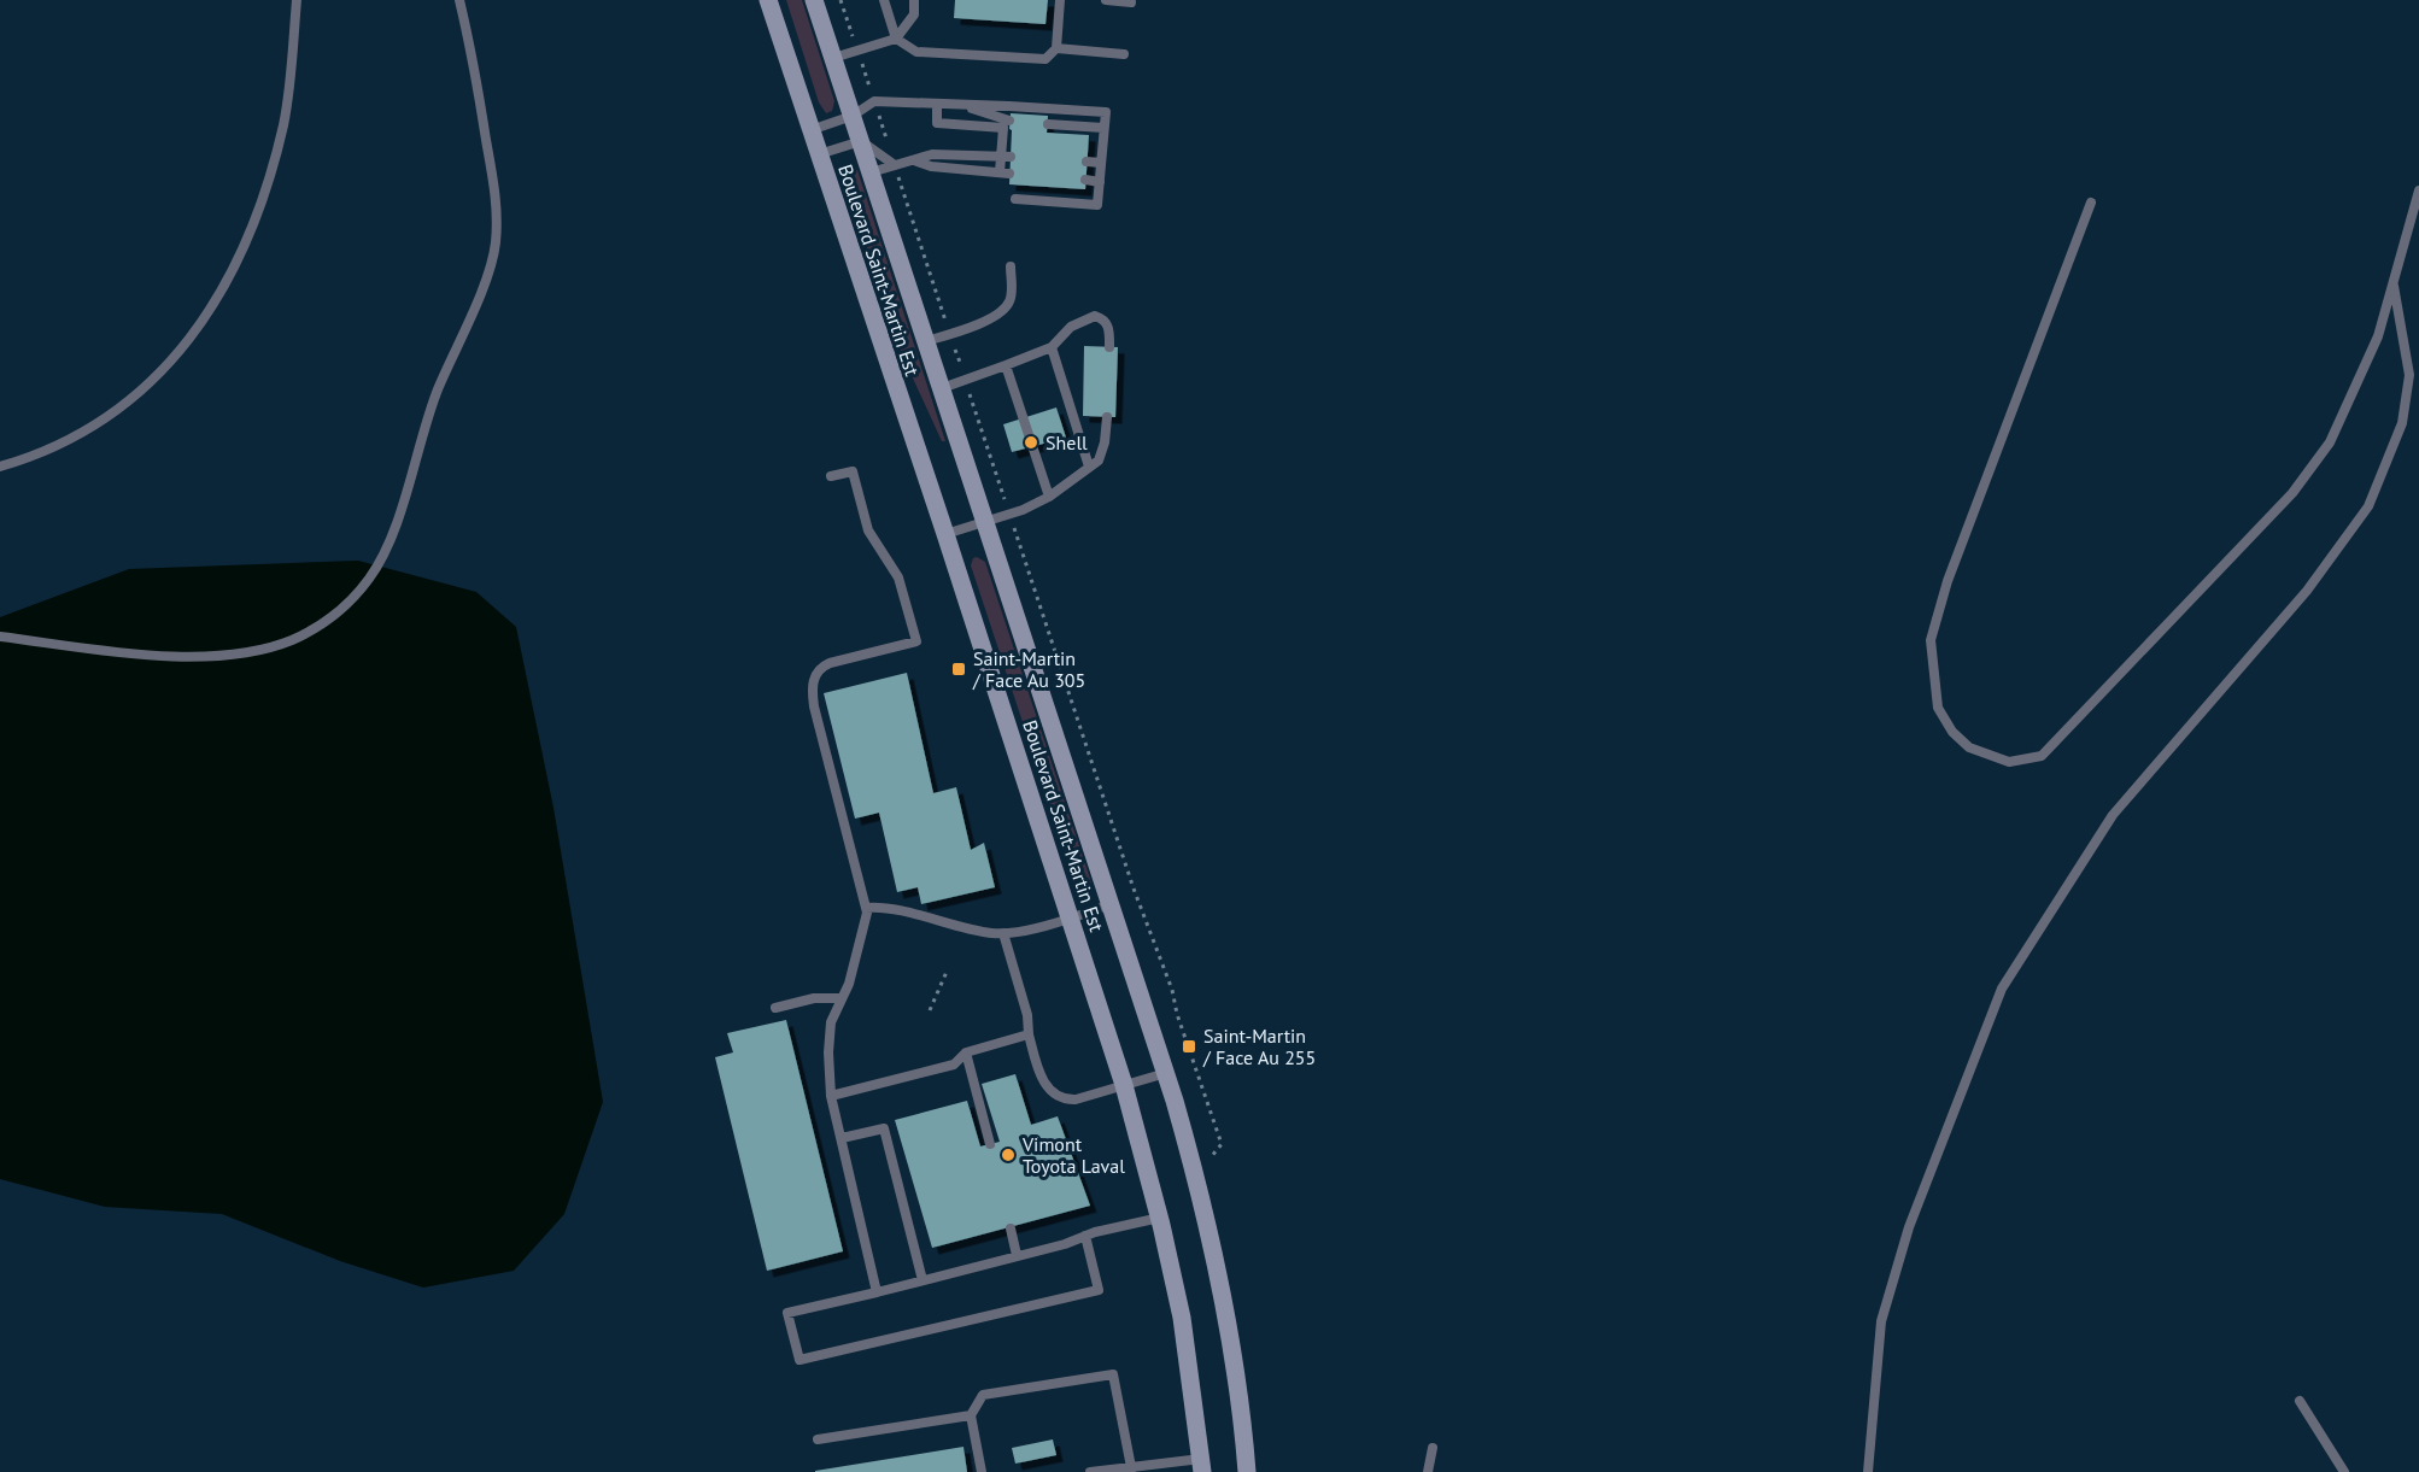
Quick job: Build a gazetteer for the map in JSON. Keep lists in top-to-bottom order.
{
  "streets": {
    "main road": ["Boulevard Saint-Martin Est"]
  },
  "places": {
    "other": ["Shell", "Vimont Toyota Laval"],
    "transit": ["Saint-Martin / Face Au 305", "Saint-Martin / Face Au 255"]
  }
}
